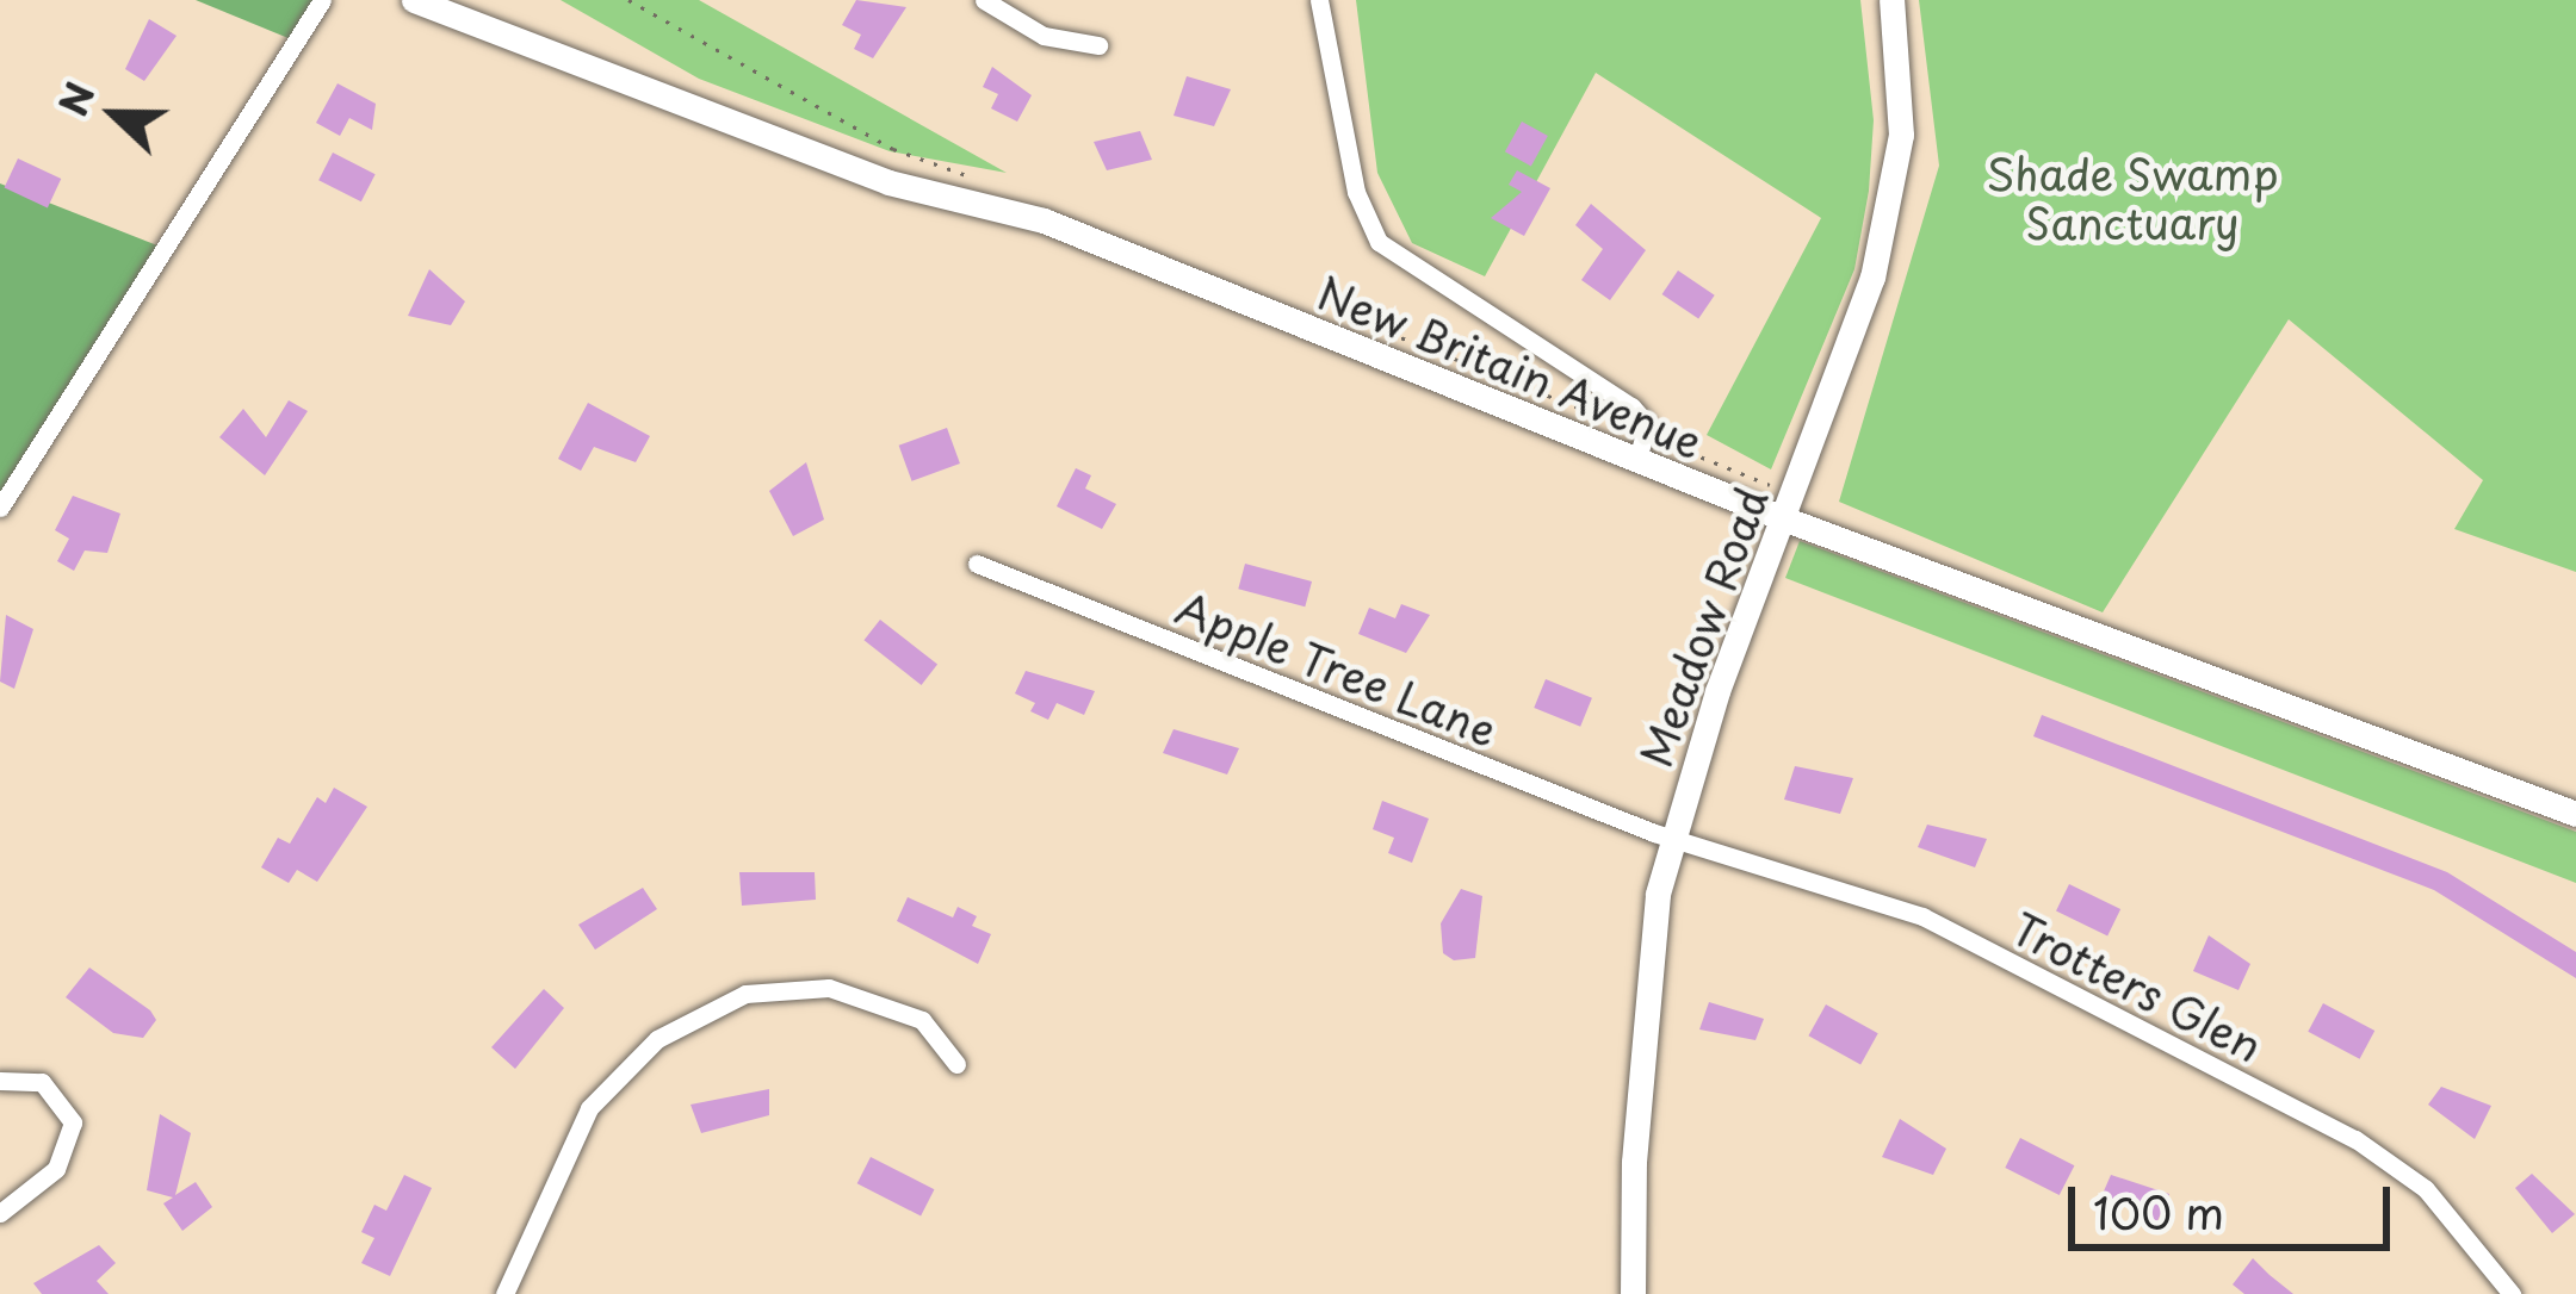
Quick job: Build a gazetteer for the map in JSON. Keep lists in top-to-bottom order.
{
  "streets": {
    "street": [
      "New Britain Avenue",
      "Meadow Road",
      "Apple Tree Lane",
      "Trotters Glen"
    ]
  },
  "crossings": [
    ["New Britain Avenue", "Meadow Road"],
    ["Meadow Road", "Apple Tree Lane"],
    ["Meadow Road", "Trotters Glen"],
    ["Apple Tree Lane", "Trotters Glen"]
  ],
  "parks": ["Shade Swamp Sanctuary"],
  "scale_bar": "100 m",
  "north": "left"
}
